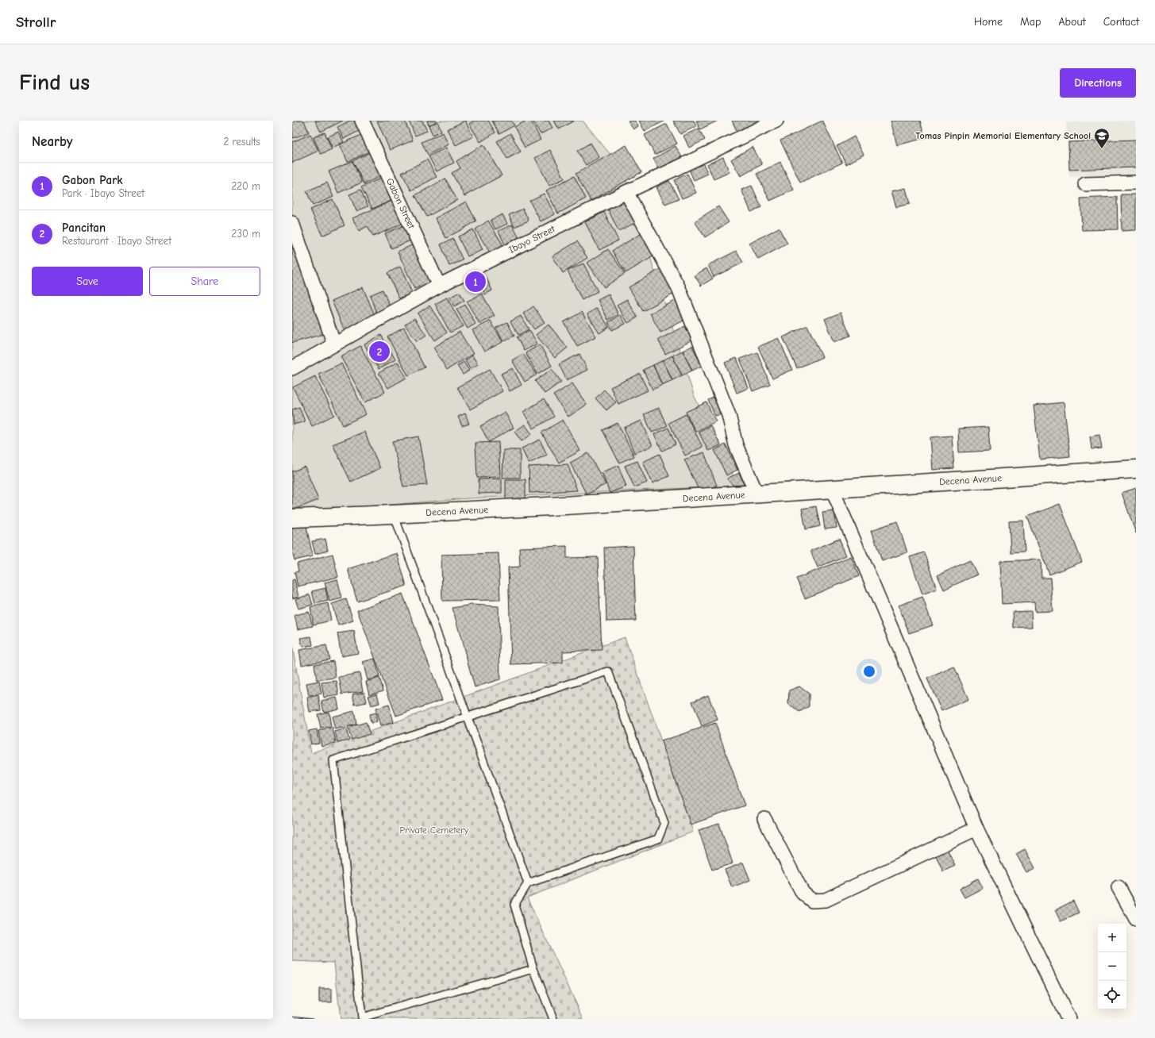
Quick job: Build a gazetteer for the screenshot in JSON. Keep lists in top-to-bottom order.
{
  "streets": {
    "main road": ["Decena Avenue"],
    "street": ["Gabon Street", "Ibayo Street"]
  },
  "crossings": [
    ["Gabon Street", "Ibayo Street"]
  ],
  "parks": ["Private Cemetery"],
  "places": {
    "school or university": ["Tomas Pinpin Memorial Elementary School"]
  },
  "page": {
    "header": "Strollr",
    "nav": [
      "Home",
      "Map",
      "About",
      "Contact"
    ],
    "buttons": [
      "Directions",
      ["Save", "Share"]
    ],
    "title": "Find us",
    "heading": ["Nearby", "2 results"],
    "list": [
      {
        "mark": "1",
        "name": "Gabon Park",
        "note": "Park · Ibayo Street",
        "value": "220 m"
      },
      {
        "mark": "2",
        "name": "Pancitan",
        "note": "Restaurant · Ibayo Street",
        "value": "230 m"
      }
    ],
    "pins": ["1", "2"],
    "map_buttons": ["+", "−"]
  }
}
